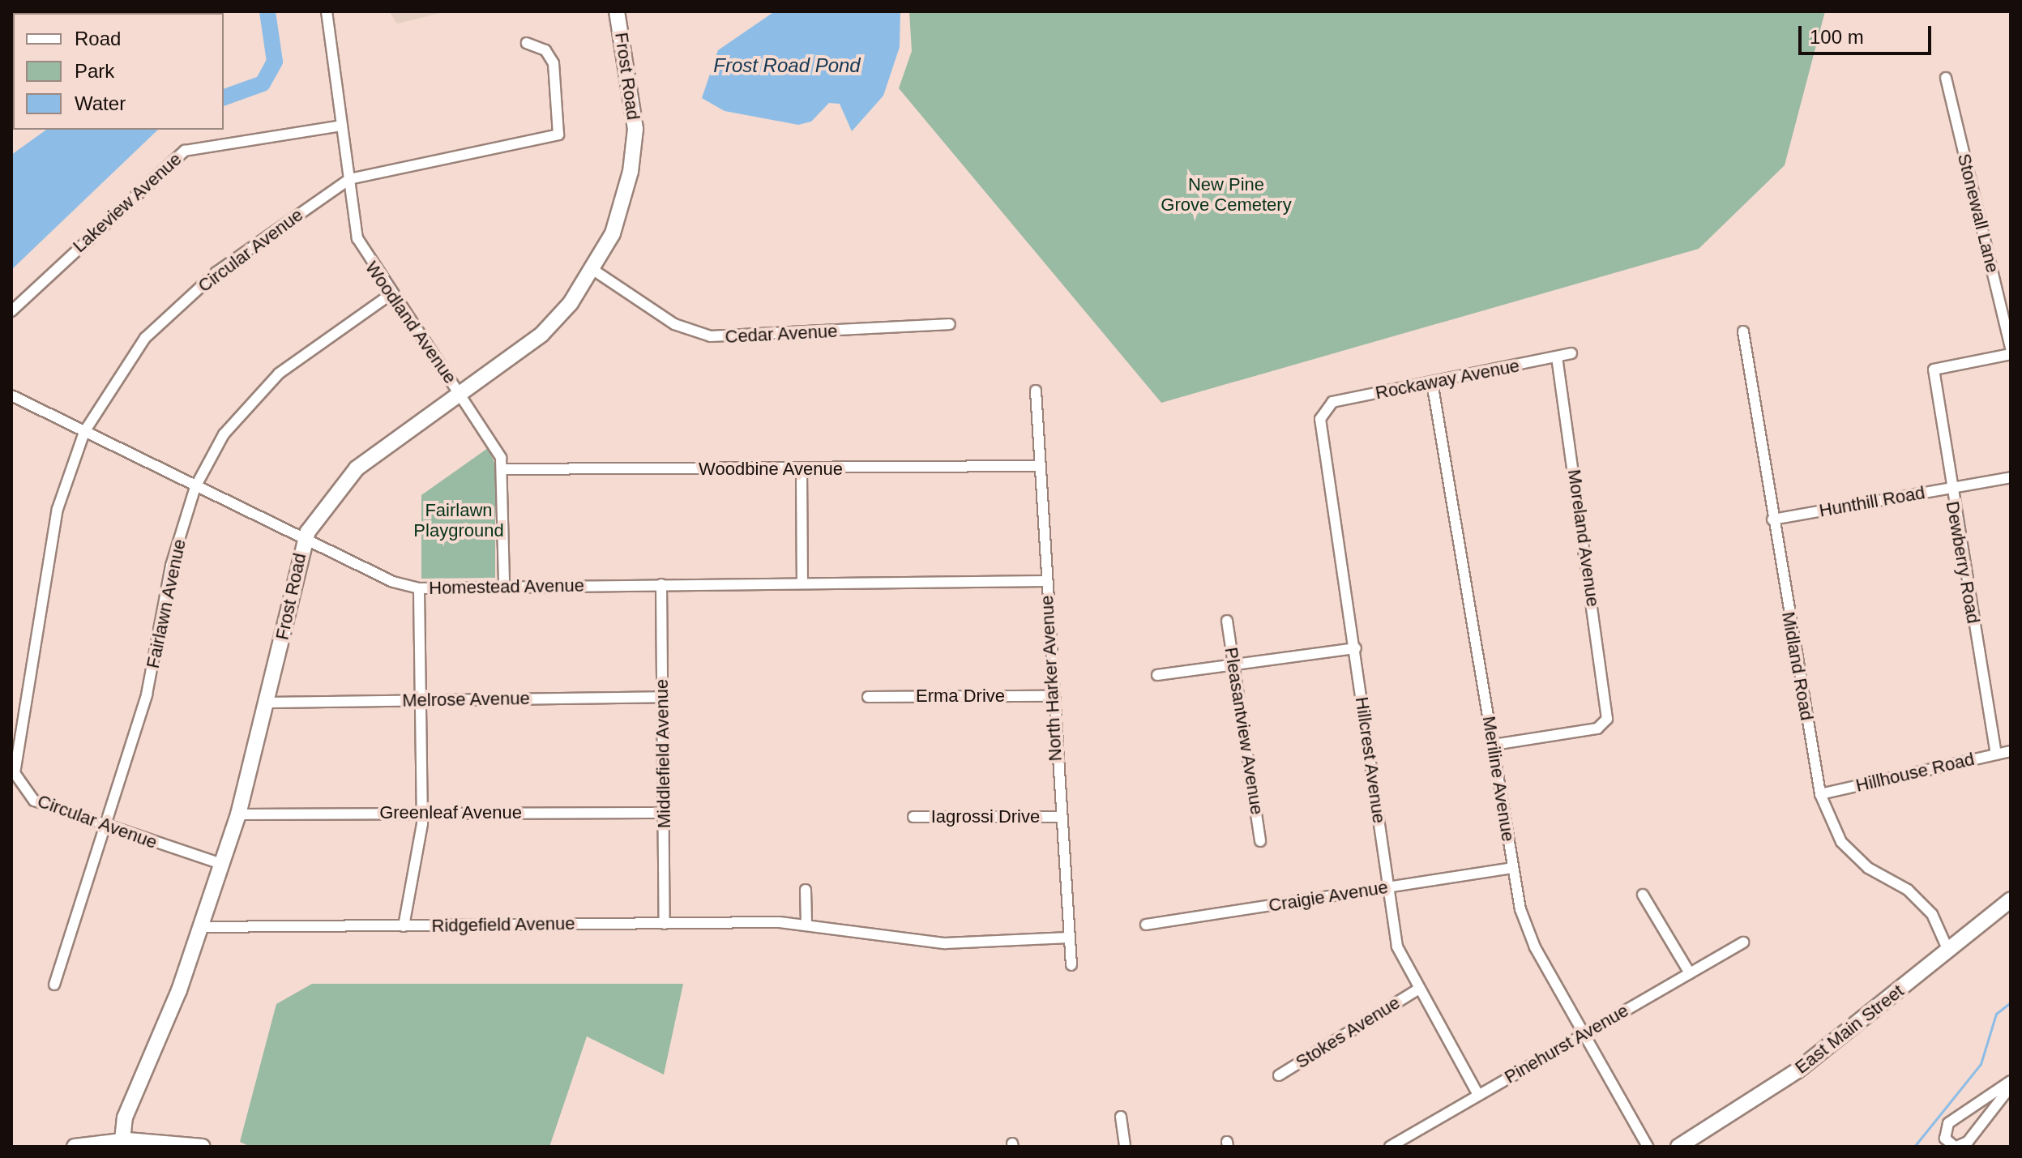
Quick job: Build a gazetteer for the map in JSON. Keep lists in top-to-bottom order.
{
  "streets": {
    "main road": ["Frost Road", "East Main Street"],
    "street": [
      "Lakeview Avenue",
      "Stonewall Lane",
      "Circular Avenue",
      "Woodland Avenue",
      "Cedar Avenue",
      "Rockaway Avenue",
      "Woodbine Avenue",
      "Hunthill Road",
      "Moreland Avenue",
      "Dewberry Road",
      "Homestead Avenue",
      "Fairlawn Avenue",
      "Midland Road",
      "North Harker Avenue",
      "Erma Drive",
      "Melrose Avenue",
      "Pleasantview Avenue",
      "Middlefield Avenue",
      "Hillcrest Avenue",
      "Hillhouse Road",
      "Meriline Avenue",
      "Greenleaf Avenue",
      "Iagrossi Drive",
      "Craigie Avenue",
      "Ridgefield Avenue",
      "Stokes Avenue",
      "Pinehurst Avenue"
    ]
  },
  "crossings": [
    ["Frost Road", "Circular Avenue"],
    ["Frost Road", "Woodland Avenue"],
    ["Frost Road", "Cedar Avenue"],
    ["Frost Road", "Homestead Avenue"],
    ["Frost Road", "Melrose Avenue"],
    ["Frost Road", "Greenleaf Avenue"],
    ["Frost Road", "Ridgefield Avenue"],
    ["Lakeview Avenue", "Woodland Avenue"],
    ["Circular Avenue", "Woodland Avenue"],
    ["Circular Avenue", "Homestead Avenue"],
    ["Circular Avenue", "Fairlawn Avenue"],
    ["Woodland Avenue", "Woodbine Avenue"],
    ["Woodland Avenue", "Homestead Avenue"],
    ["Woodland Avenue", "Fairlawn Avenue"],
    ["Rockaway Avenue", "Moreland Avenue"],
    ["Rockaway Avenue", "Hillcrest Avenue"],
    ["Rockaway Avenue", "Meriline Avenue"],
    ["Woodbine Avenue", "North Harker Avenue"],
    ["Hunthill Road", "Dewberry Road"],
    ["Hunthill Road", "Midland Road"],
    ["Moreland Avenue", "Meriline Avenue"],
    ["Dewberry Road", "Hillhouse Road"],
    ["Homestead Avenue", "Fairlawn Avenue"],
    ["Homestead Avenue", "North Harker Avenue"],
    ["Homestead Avenue", "Middlefield Avenue"],
    ["Midland Road", "Hillhouse Road"],
    ["Midland Road", "East Main Street"],
    ["North Harker Avenue", "Erma Drive"],
    ["North Harker Avenue", "Iagrossi Drive"],
    ["North Harker Avenue", "Ridgefield Avenue"],
    ["Melrose Avenue", "Middlefield Avenue"],
    ["Middlefield Avenue", "Greenleaf Avenue"],
    ["Middlefield Avenue", "Ridgefield Avenue"],
    ["Hillcrest Avenue", "Craigie Avenue"],
    ["Hillcrest Avenue", "Stokes Avenue"],
    ["Hillcrest Avenue", "Pinehurst Avenue"],
    ["Meriline Avenue", "Craigie Avenue"],
    ["Meriline Avenue", "Pinehurst Avenue"]
  ],
  "water": ["Frost Road Pond"],
  "parks": ["New Pine Grove Cemetery", "Fairlawn Playground"],
  "legend": ["Road", "Park", "Water"],
  "scale_bar": "100 m"
}
